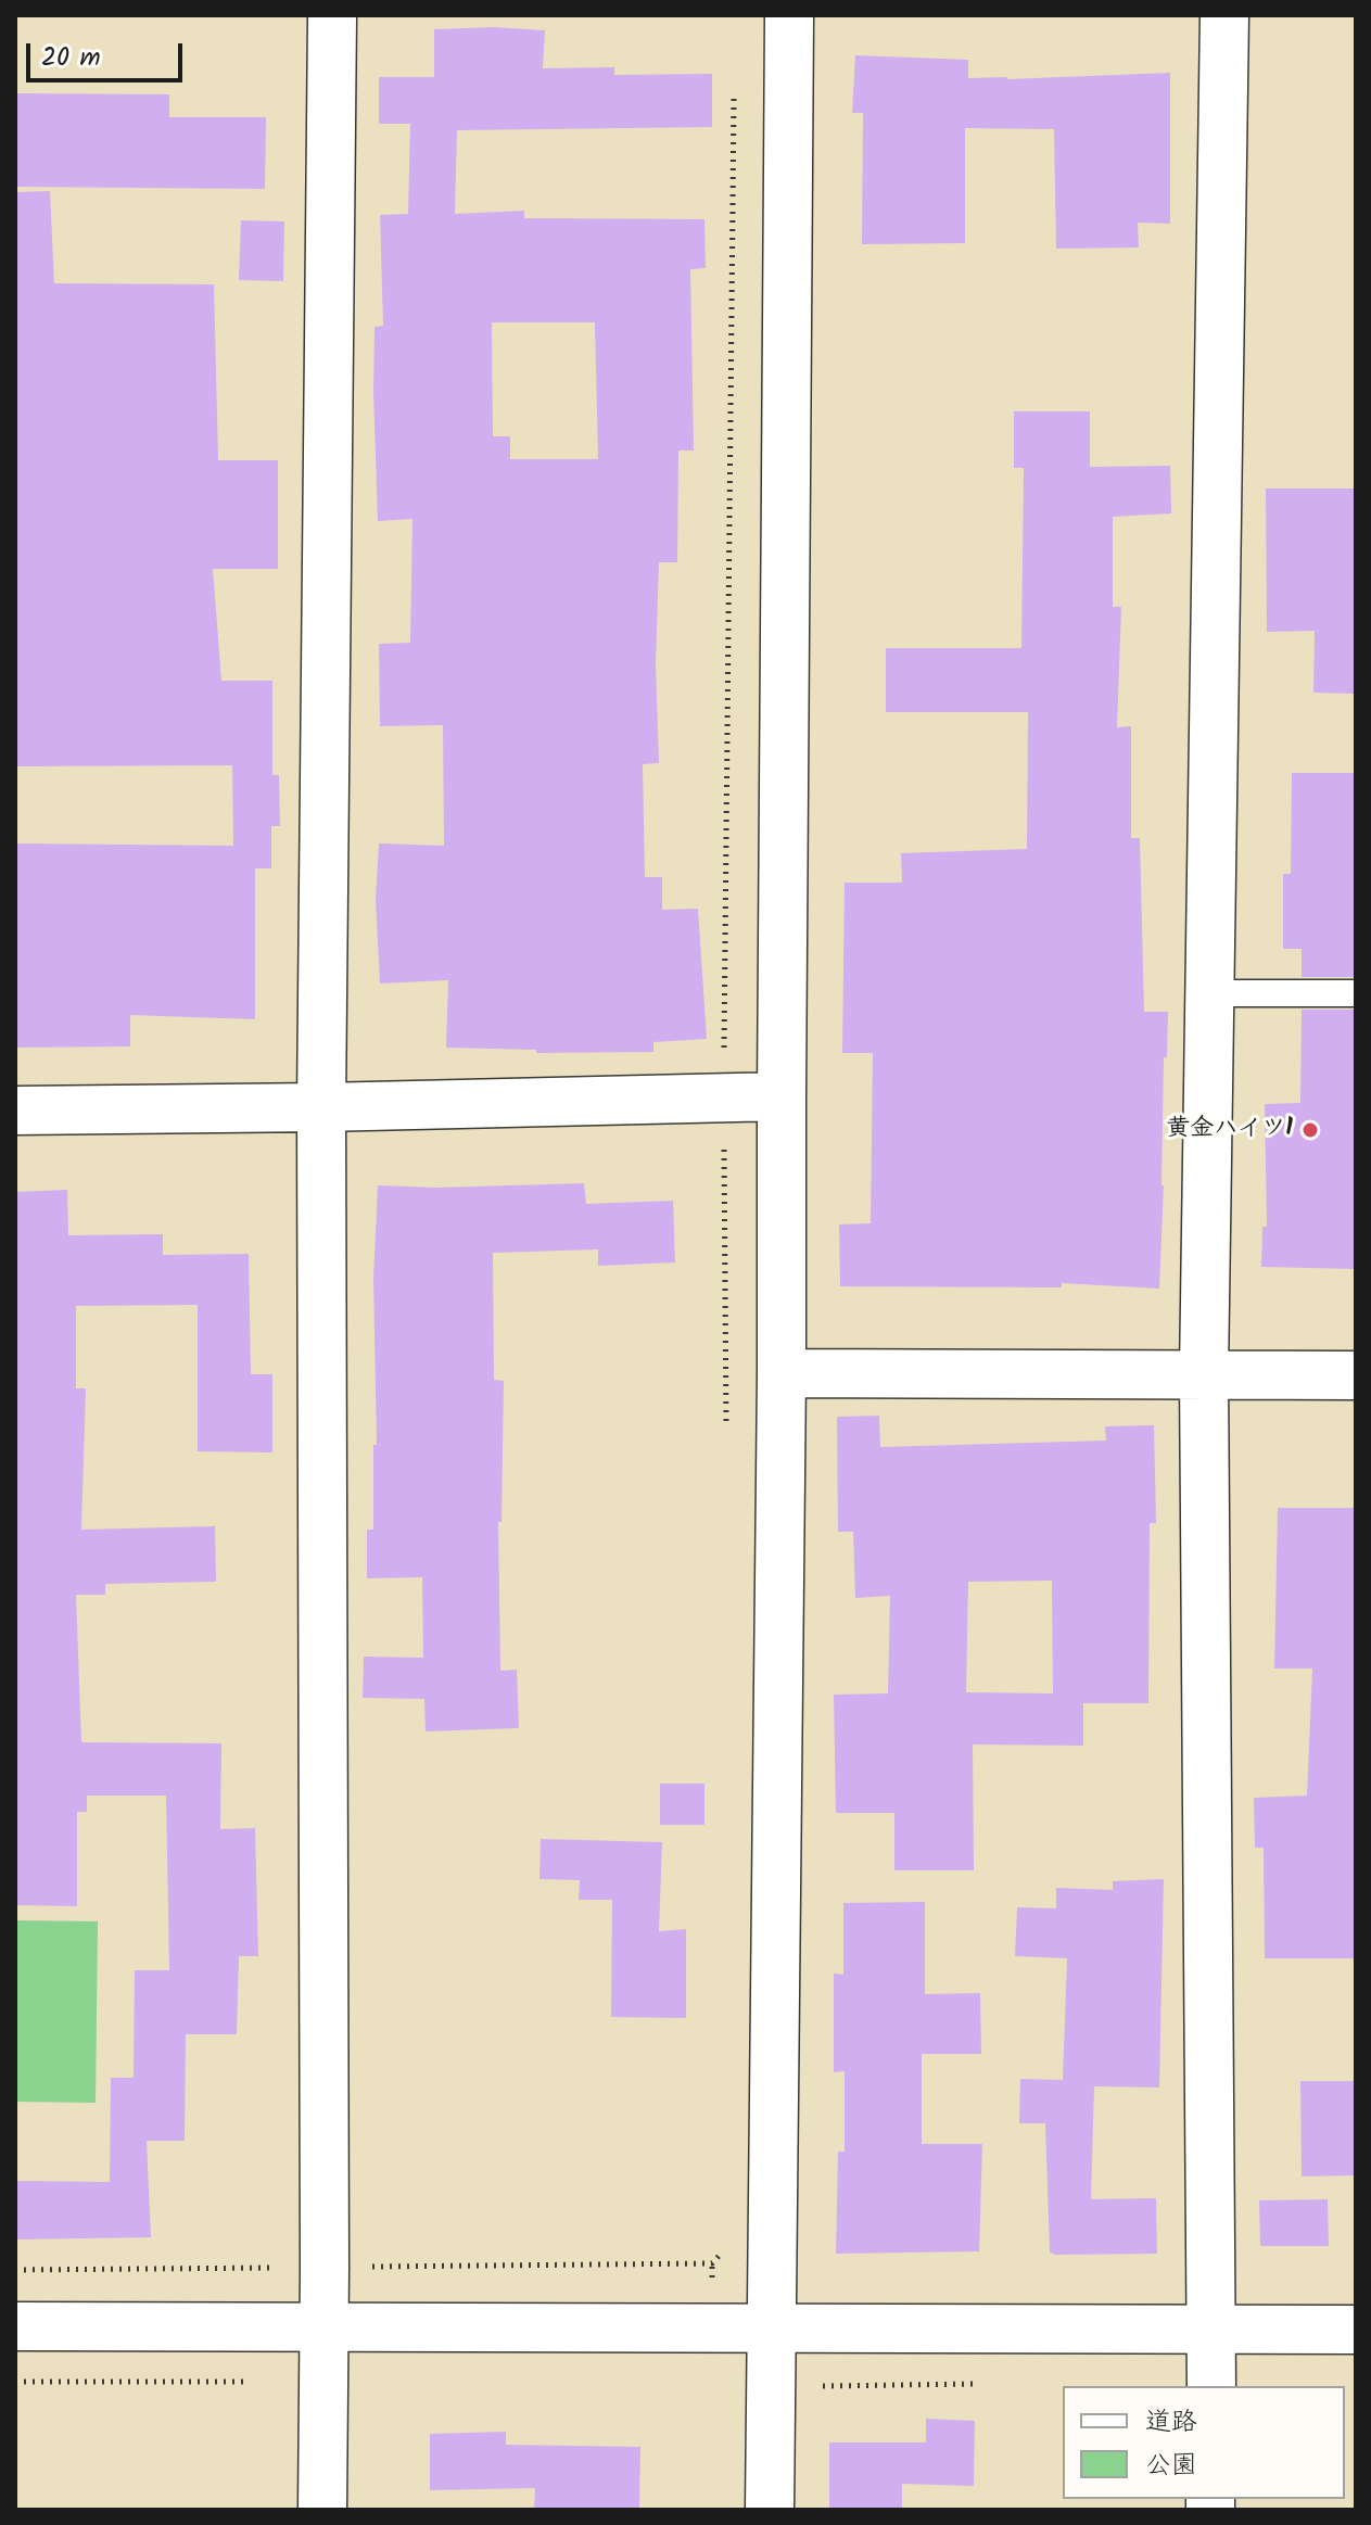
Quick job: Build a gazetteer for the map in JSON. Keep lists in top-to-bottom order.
{
  "places": ["黄金ハイツ1"],
  "legend": ["道路", "公園"],
  "scale_bar": "20 m"
}
